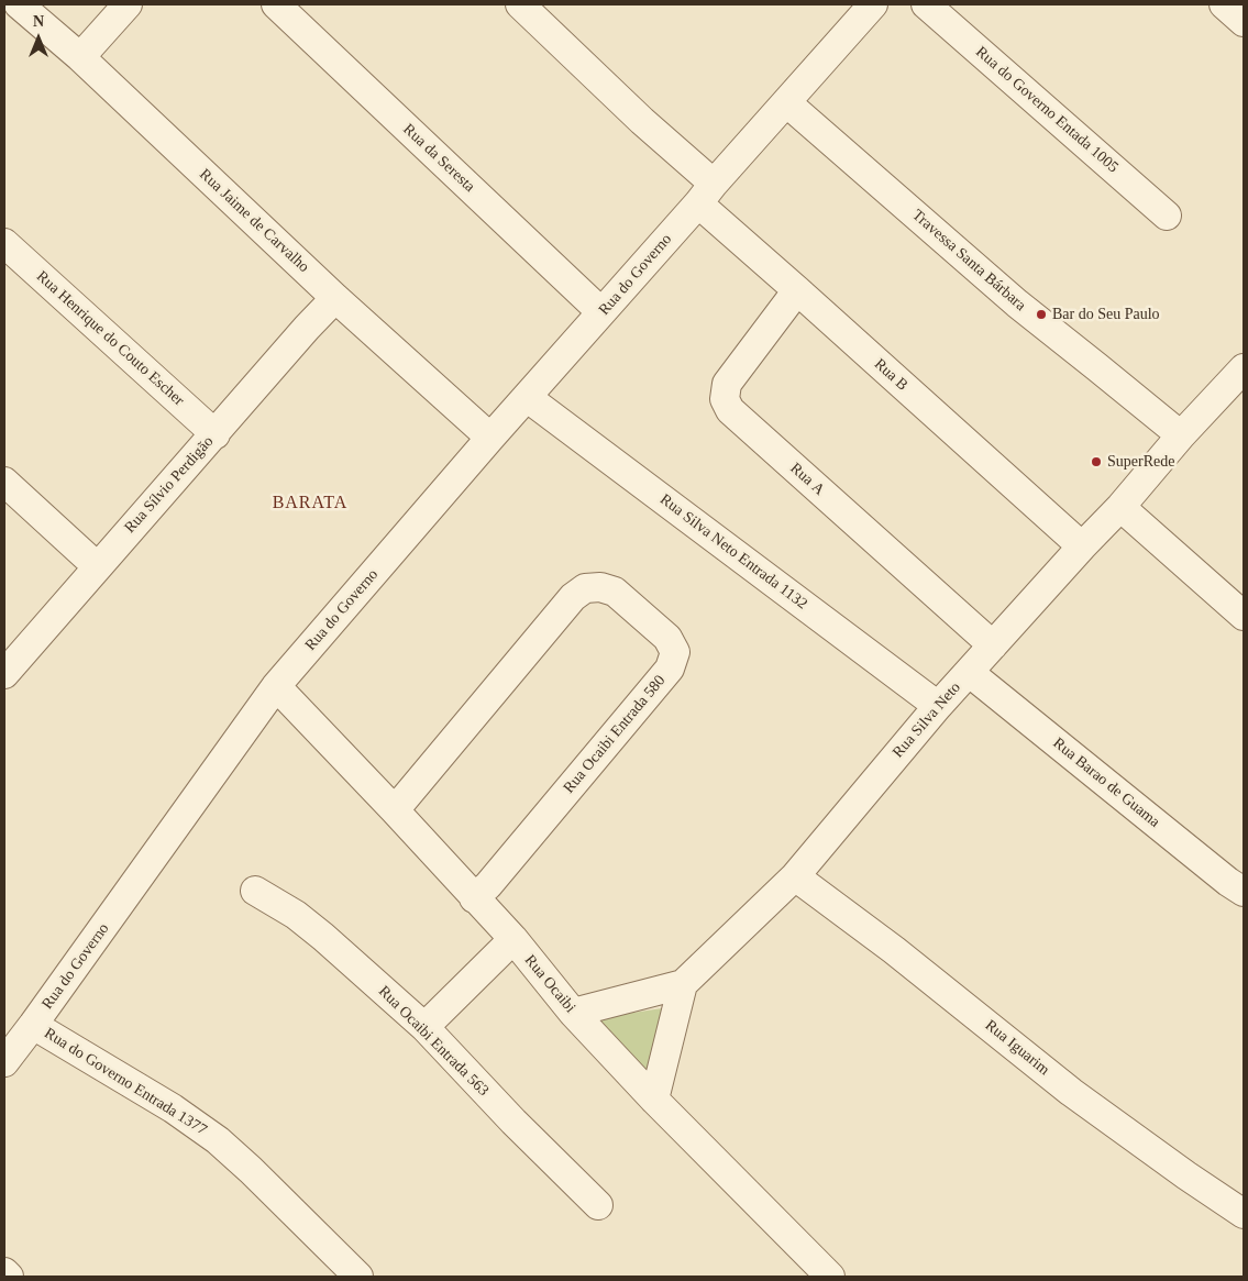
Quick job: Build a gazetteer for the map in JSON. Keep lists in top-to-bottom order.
{
  "streets": {
    "street": [
      "Rua do Governo Entada 1005",
      "Rua da Seresta",
      "Rua Jaime de Carvalho",
      "Travessa Santa Bárbara",
      "Rua do Governo",
      "Rua Henrique do Couto Escher",
      "Rua B",
      "Rua A",
      "Rua Sílvio Perdigão",
      "Rua Silva Neto Entrada 1132",
      "Rua Silva Neto",
      "Rua Ocaibi Entrada 580",
      "Rua Barao de Guama",
      "Rua Ocaibi",
      "Rua Ocaibi Entrada 563",
      "Rua Iguarim",
      "Rua do Governo Entrada 1377"
    ]
  },
  "crossings": [
    ["Rua da Seresta", "Rua do Governo"],
    ["Rua Jaime de Carvalho", "Rua do Governo"],
    ["Rua Jaime de Carvalho", "Rua Sílvio Perdigão"],
    ["Travessa Santa Bárbara", "Rua do Governo"],
    ["Travessa Santa Bárbara", "Rua Silva Neto"],
    ["Rua do Governo", "Rua B"],
    ["Rua do Governo", "Rua Silva Neto Entrada 1132"],
    ["Rua do Governo", "Rua Ocaibi"],
    ["Rua do Governo", "Rua do Governo Entrada 1377"],
    ["Rua Henrique do Couto Escher", "Rua Sílvio Perdigão"],
    ["Rua B", "Rua A"],
    ["Rua B", "Rua Silva Neto"],
    ["Rua A", "Rua Silva Neto"],
    ["Rua Silva Neto Entrada 1132", "Rua Silva Neto"],
    ["Rua Silva Neto", "Rua Barao de Guama"],
    ["Rua Silva Neto", "Rua Ocaibi"],
    ["Rua Silva Neto", "Rua Iguarim"],
    ["Rua Ocaibi Entrada 580", "Rua Ocaibi"]
  ],
  "districts": ["BARATA"],
  "places": ["Bar do Seu Paulo", "SuperRede"],
  "north": "top"
}
